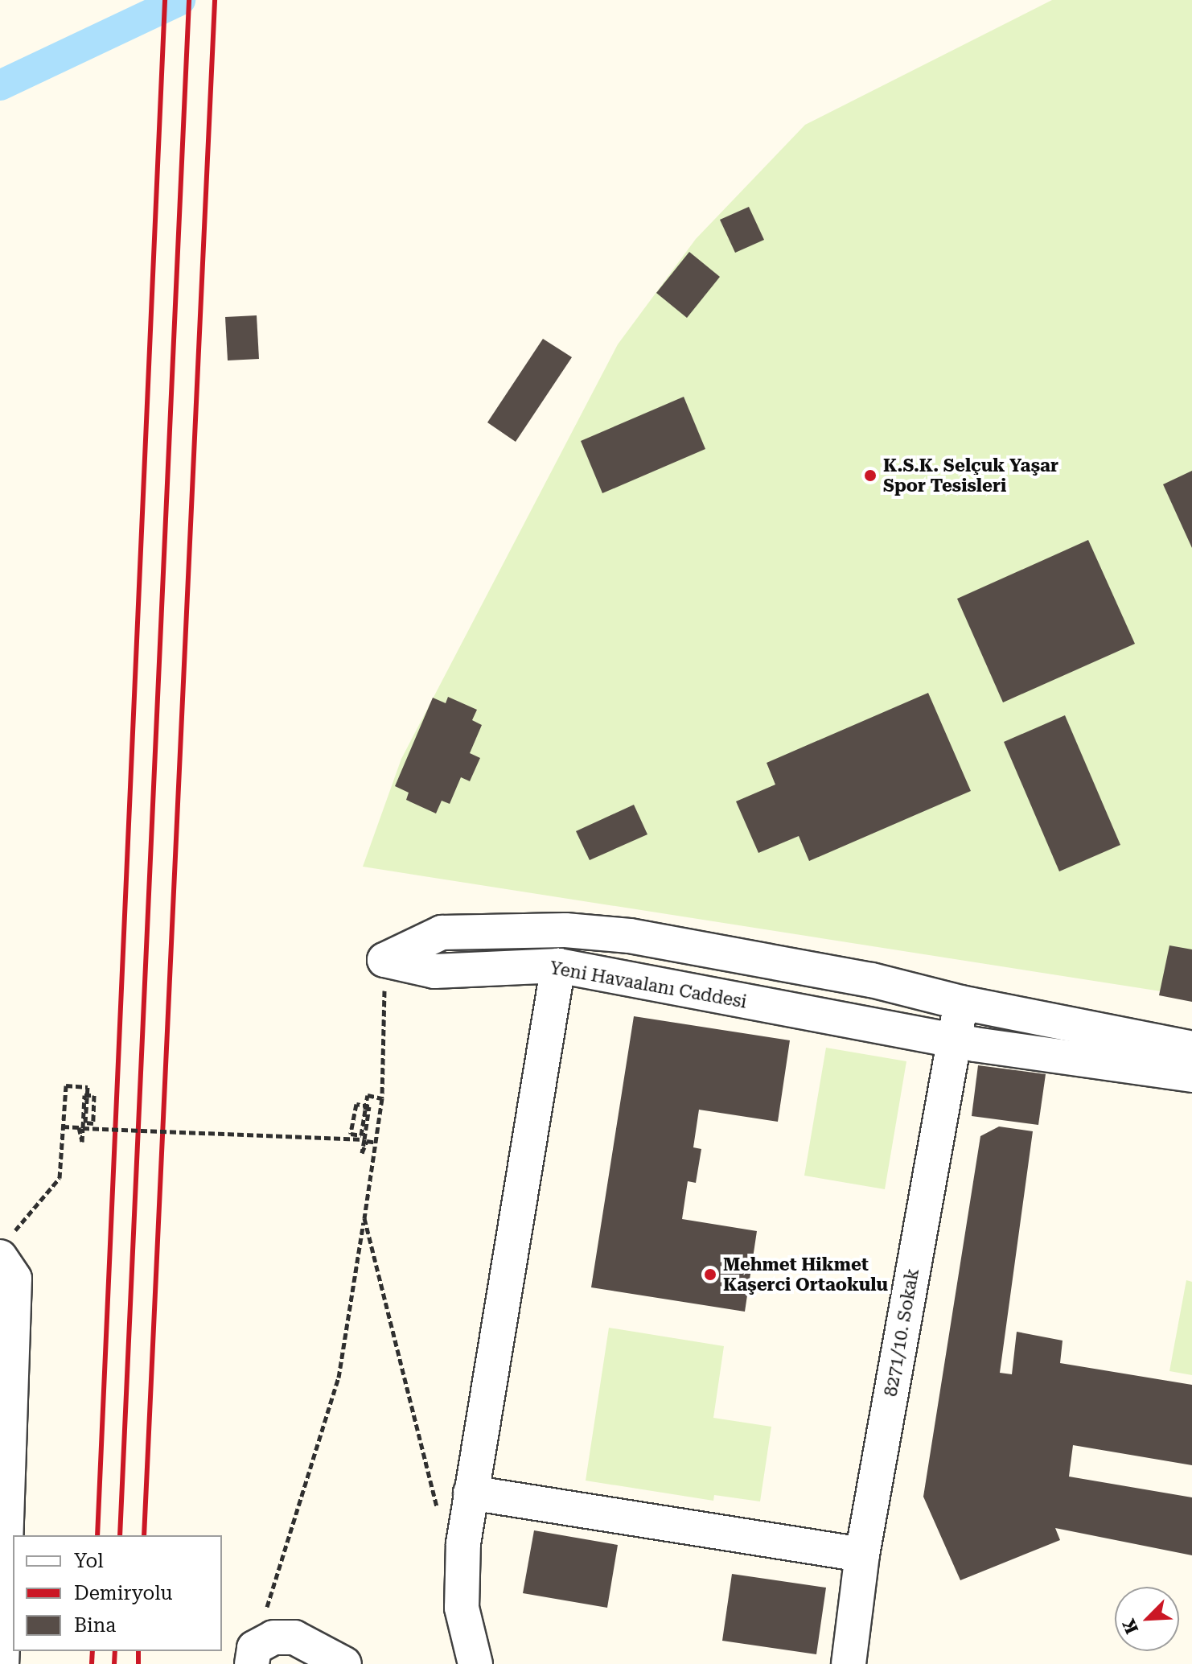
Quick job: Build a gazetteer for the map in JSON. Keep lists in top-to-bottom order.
{
  "streets": {
    "street": ["Yeni Havaalanı Caddesi", "8271/10. Sokak"]
  },
  "crossings": [
    ["Yeni Havaalanı Caddesi", "8271/10. Sokak"]
  ],
  "places": ["K.S.K. Selçuk Yaşar Spor Tesisleri", "Mehmet Hikmet Kaşerci Ortaokulu"],
  "legend": ["Yol", "Demiryolu", "Bina"],
  "north": "bottom left"
}
